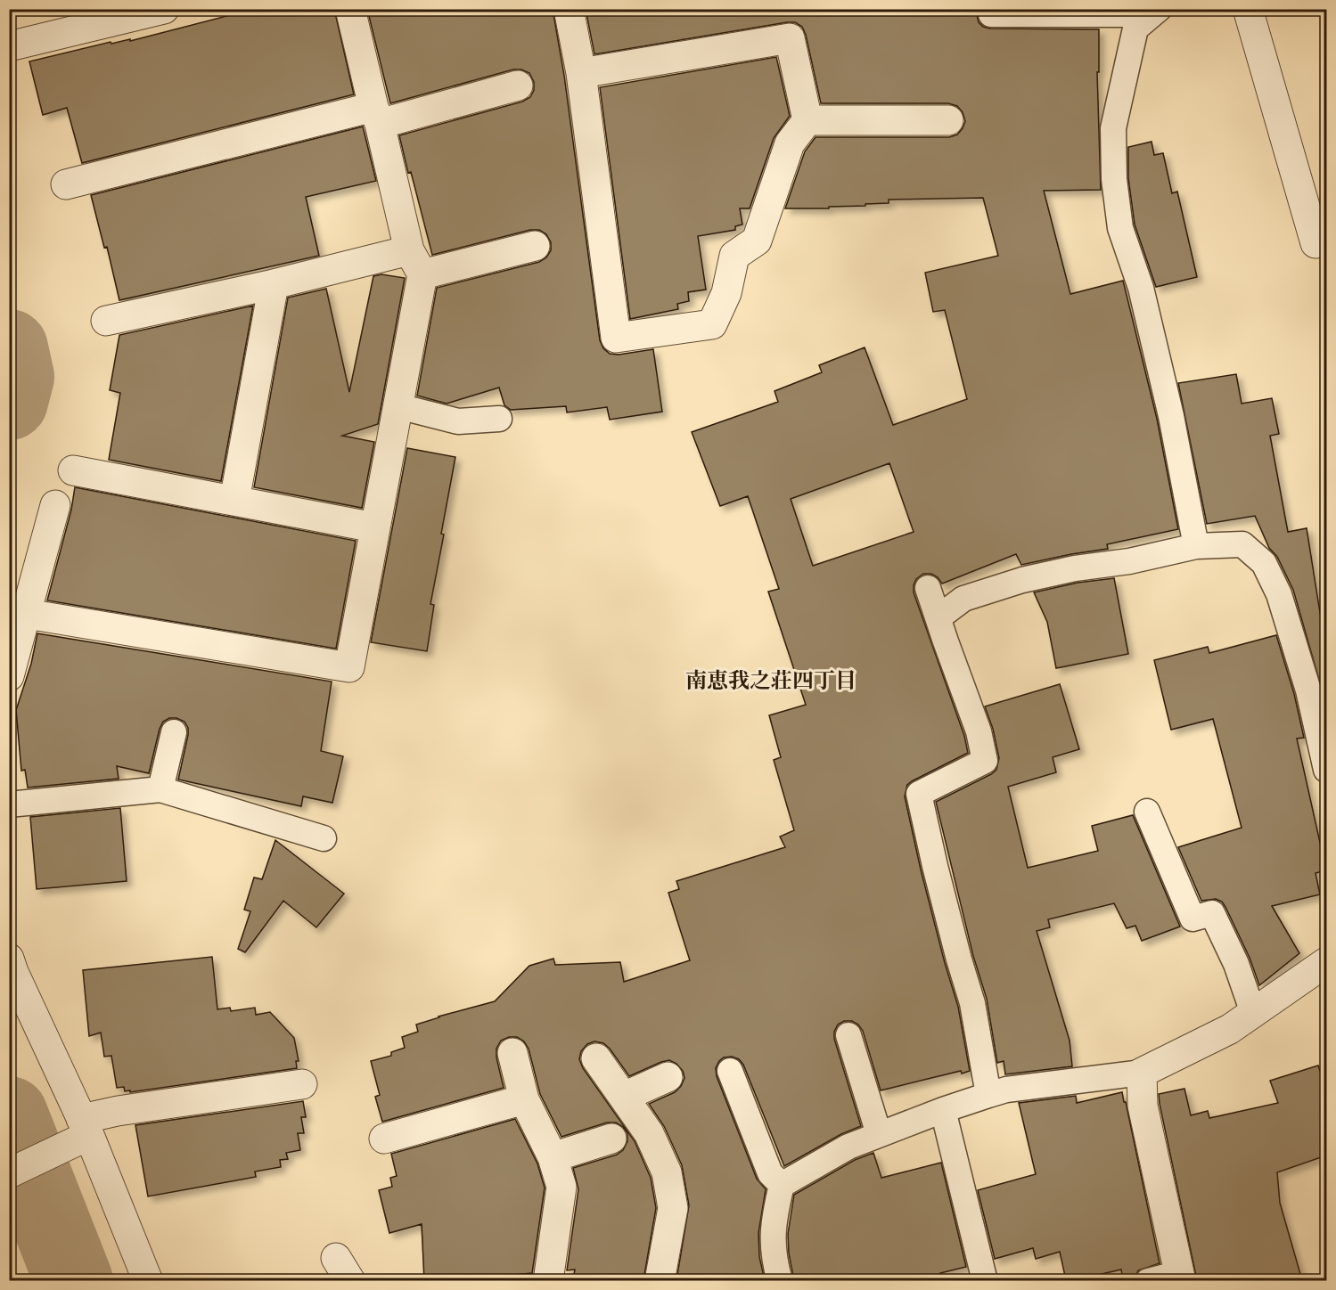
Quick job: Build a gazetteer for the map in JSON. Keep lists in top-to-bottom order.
{
  "districts": ["南恵我之荘四丁目"]
}
